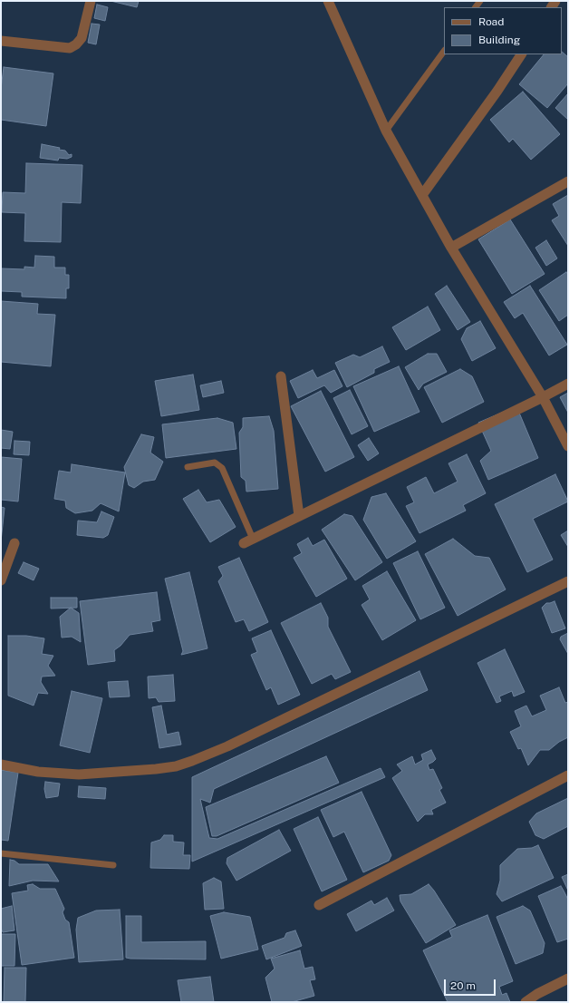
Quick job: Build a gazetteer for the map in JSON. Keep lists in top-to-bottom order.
{
  "legend": ["Road", "Building"],
  "scale_bar": "20 m"
}
